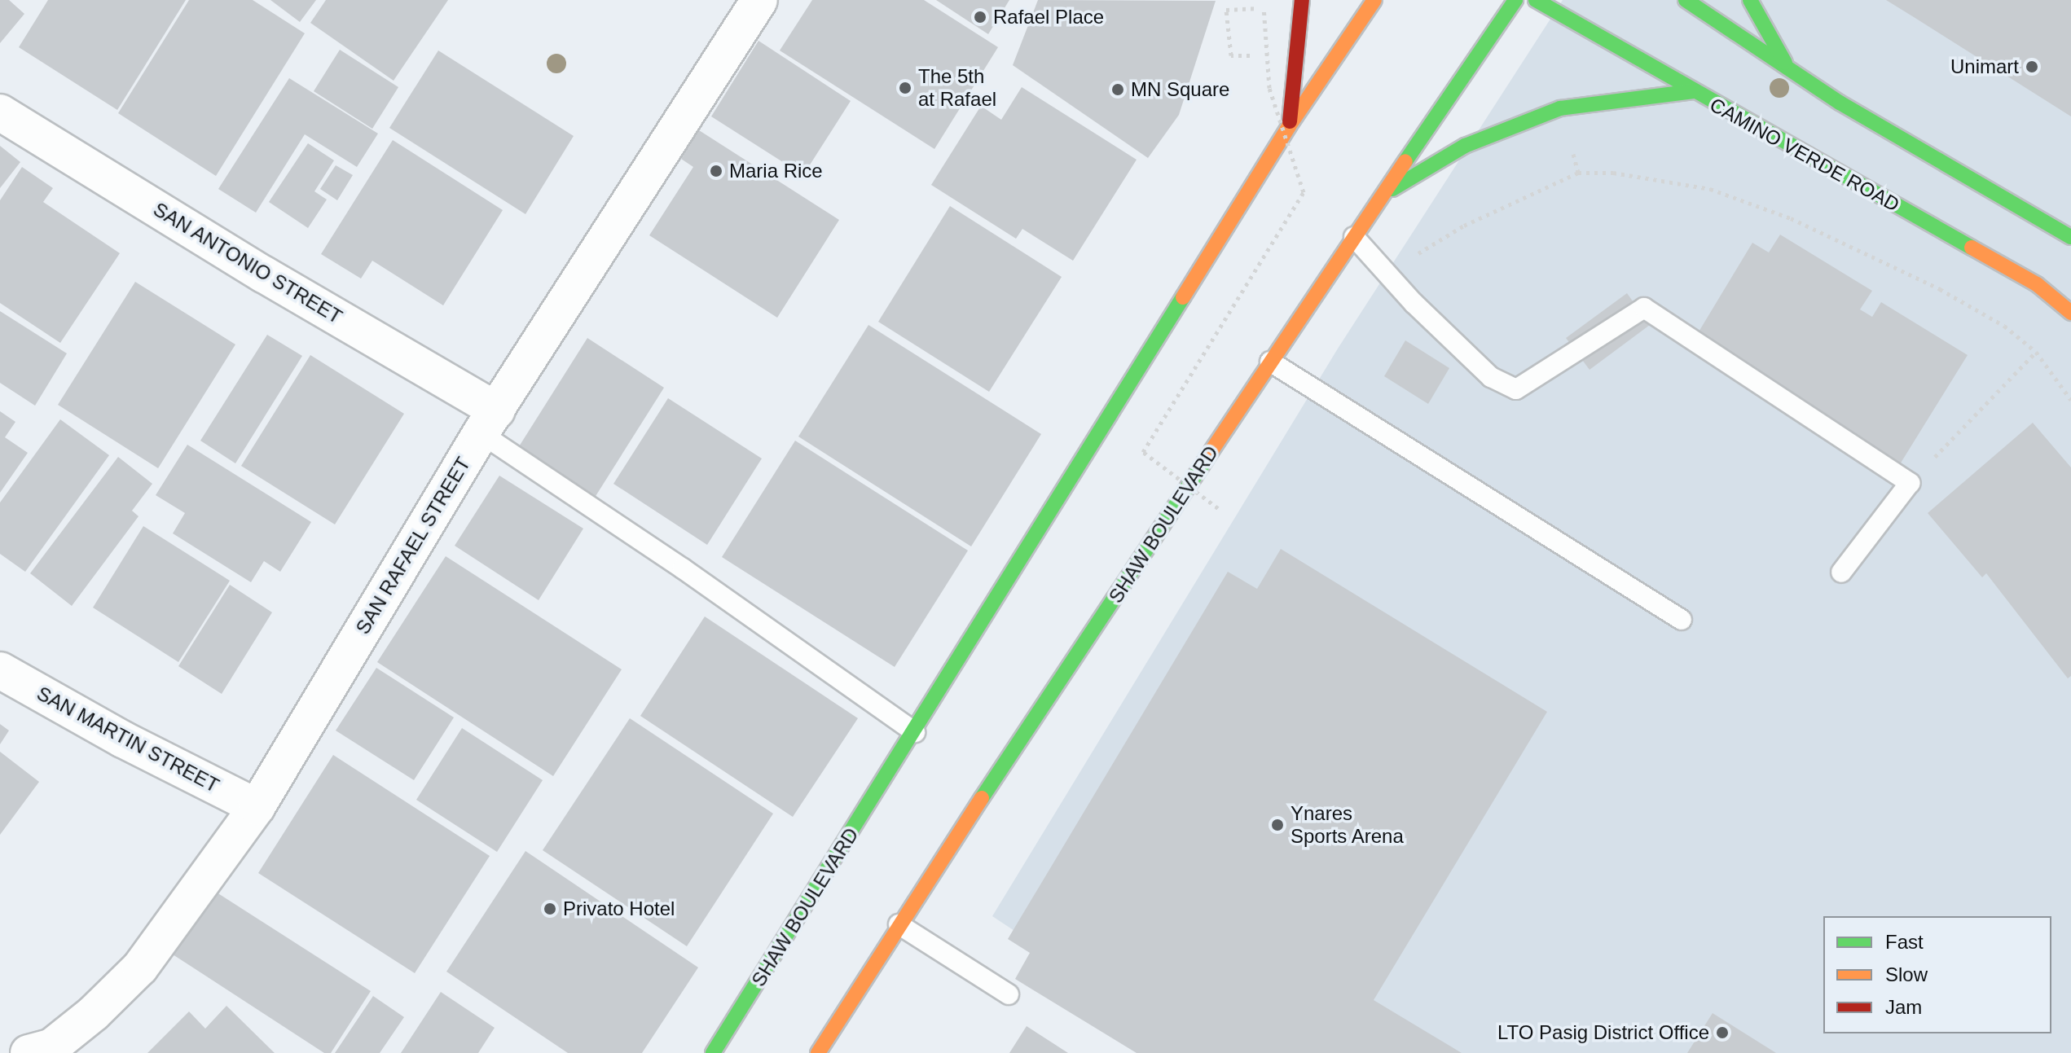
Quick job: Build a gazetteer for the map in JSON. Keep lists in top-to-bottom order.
{
  "streets": {
    "main road": ["CAMINO VERDE ROAD", "SHAW BOULEVARD"],
    "street": ["SAN ANTONIO STREET", "SAN RAFAEL STREET", "SAN MARTIN STREET"]
  },
  "crossings": [
    ["SAN ANTONIO STREET", "SAN RAFAEL STREET"],
    ["SAN RAFAEL STREET", "SAN MARTIN STREET"]
  ],
  "places": [
    "Rafael Place",
    "Unimart",
    "The 5th at Rafael",
    "MN Square",
    "Maria Rice",
    "Ynares Sports Arena",
    "Privato Hotel",
    "LTO Pasig District Office"
  ],
  "legend": ["Fast", "Slow", "Jam"]
}
